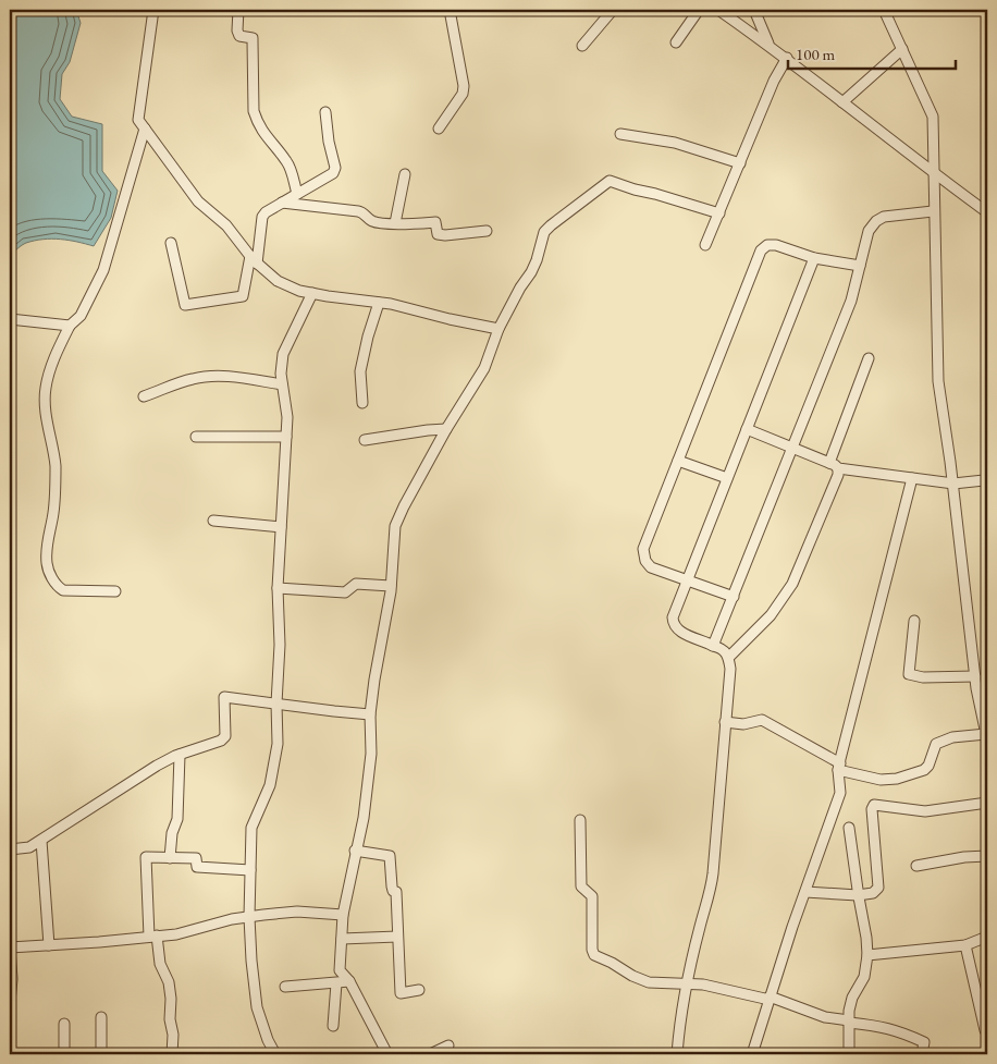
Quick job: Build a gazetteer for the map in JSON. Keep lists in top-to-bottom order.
{
  "scale_bar": "100 m"
}
